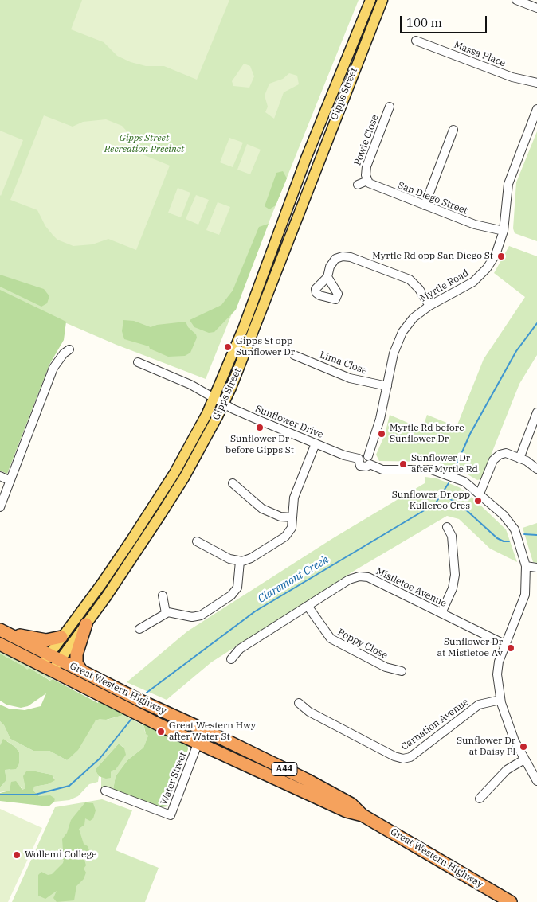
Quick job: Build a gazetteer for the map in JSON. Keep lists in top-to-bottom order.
{
  "streets": {
    "highway": ["Great Western Highway", "A44"],
    "main road": ["Gipps Street"],
    "street": [
      "Massa Place",
      "Powie Close",
      "San Diego Street",
      "Myrtle Road",
      "Lima Close",
      "Sunflower Drive",
      "Mistletoe Avenue",
      "Poppy Close",
      "Carnation Avenue",
      "Water Street"
    ]
  },
  "crossings": [
    ["Gipps Street", "Sunflower Drive"],
    ["Gipps Street", "Great Western Highway"],
    ["Powie Close", "San Diego Street"],
    ["San Diego Street", "Myrtle Road"],
    ["Myrtle Road", "Lima Close"],
    ["Myrtle Road", "Sunflower Drive"],
    ["Mistletoe Avenue", "Poppy Close"],
    ["Great Western Highway", "Water Street"]
  ],
  "water": ["Claremont Creek"],
  "parks": ["Gipps Street Recreation Precinct"],
  "places": [
    "Myrtle Rd opp San Diego St",
    "Gipps St opp Sunflower Dr",
    "Sunflower Dr before Gipps St",
    "Myrtle Rd before Sunflower Dr",
    "Sunflower Dr after Myrtle Rd",
    "Sunflower Dr opp Kulleroo Cres",
    "Sunflower Dr at Mistletoe Av",
    "Great Western Hwy after Water St",
    "Sunflower Dr at Daisy Pl",
    "Wollemi College"
  ],
  "scale_bar": "100 m"
}
